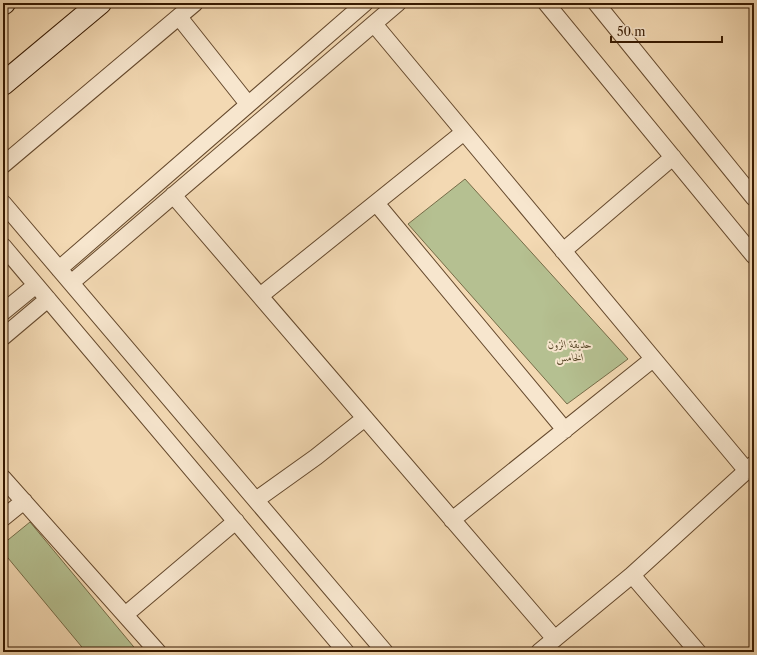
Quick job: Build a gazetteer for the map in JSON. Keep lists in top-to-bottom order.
{
  "parks": ["حديقة الزون الخامس"],
  "scale_bar": "50 m"
}
